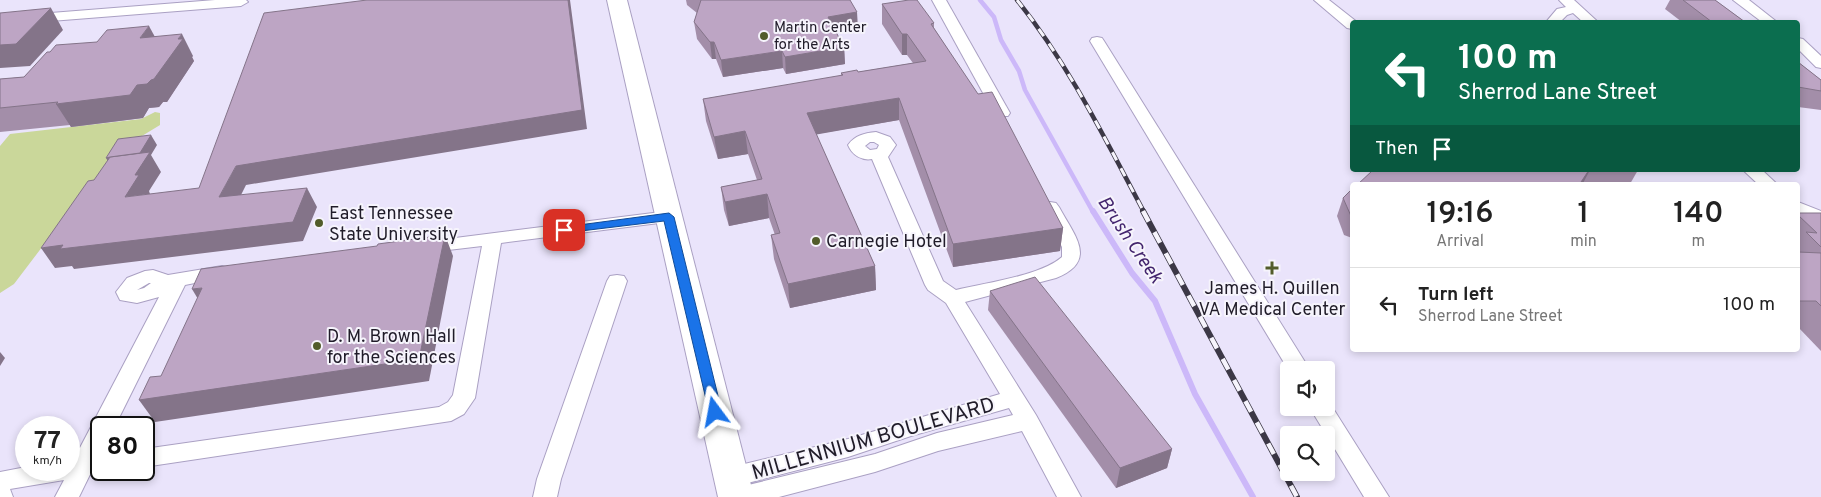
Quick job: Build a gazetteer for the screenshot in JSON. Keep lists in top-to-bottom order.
{
  "streets": {
    "street": ["MILLENNIUM BOULEVARD"]
  },
  "water": ["Brush Creek"],
  "places": {
    "other": [
      "Martin Center for the Arts",
      "East Tennessee State University",
      "Carnegie Hotel",
      "D. M. Brown Hall for the Sciences"
    ],
    "health": ["James H. Quillen VA Medical Center"]
  },
  "page": {
    "turn": ["100 m", "Sherrod Lane Street"],
    "then": "Then",
    "eta": [
      "19:16",
      "Arrival",
      "1",
      "min",
      "140",
      "m"
    ],
    "list": [
      {
        "name": "Turn left",
        "note": "Sherrod Lane Street",
        "value": "100 m"
      }
    ],
    "speed": "77 km/h",
    "limit": "80"
  }
}
